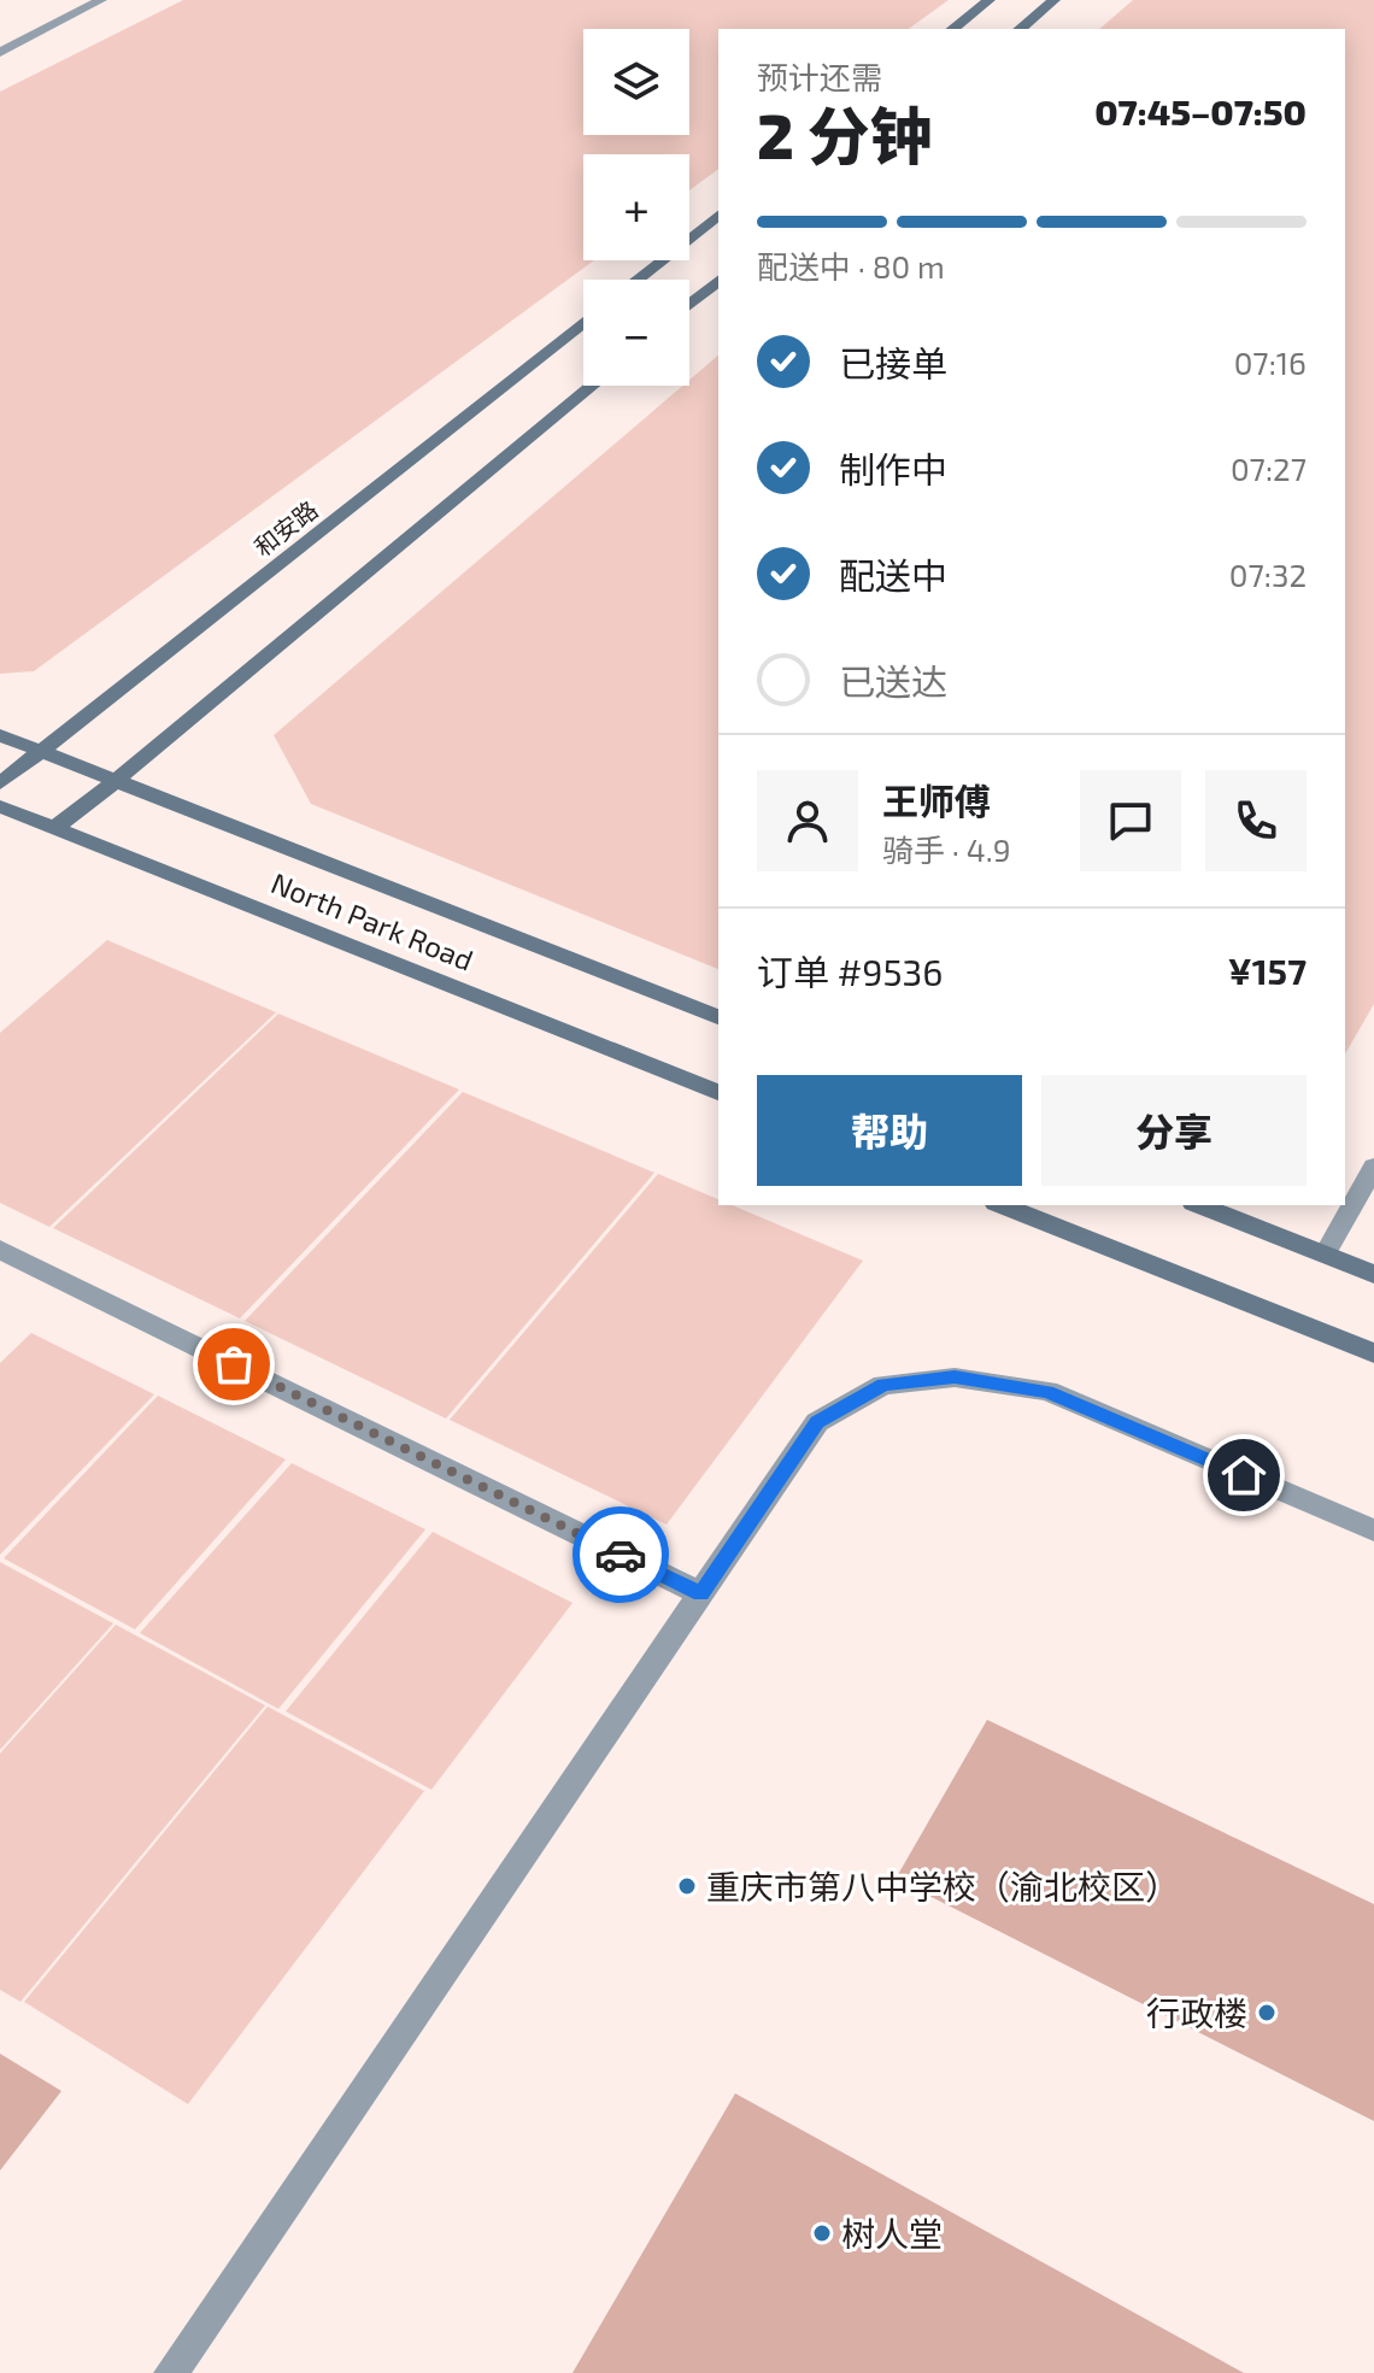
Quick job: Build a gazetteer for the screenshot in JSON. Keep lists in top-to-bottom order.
{
  "streets": {
    "main road": ["和安路", "North Park Road"]
  },
  "crossings": [
    ["和安路", "North Park Road"]
  ],
  "places": ["重庆市第八中学校（渝北校区）", "行政楼", "树人堂"],
  "page": {
    "map_buttons": ["+", "−"],
    "heading": ["2 分钟", "预计还需", "07:45–07:50"],
    "panel": [
      "王师傅",
      "骑手 · 4.9",
      "订单 #9536",
      "¥157"
    ],
    "bar": "配送中 · 80 m",
    "list": [
      ["已接单", "07:16"],
      ["制作中", "07:27"],
      ["配送中", "07:32"],
      "已送达"
    ],
    "buttons": ["帮助", "分享"]
  }
}
